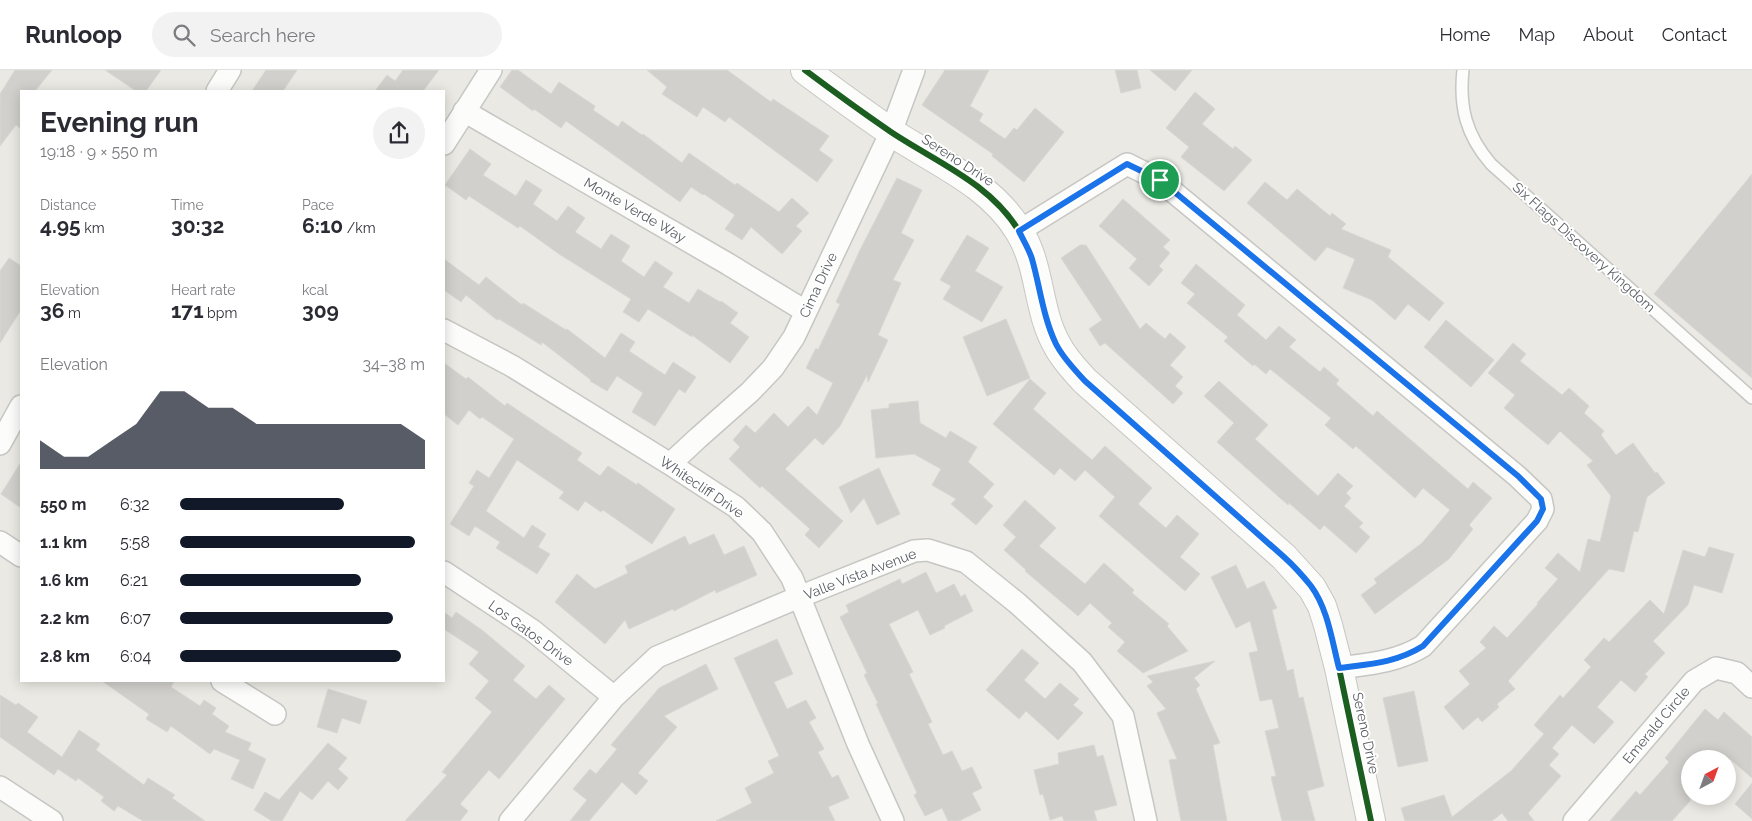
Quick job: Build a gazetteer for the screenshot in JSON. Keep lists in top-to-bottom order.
{
  "streets": {
    "street": [
      "Sereno Drive",
      "Monte Verde Way",
      "Cima Drive",
      "Whitecliff Drive",
      "Valle Vista Avenue",
      "Los Gatos Drive",
      "Emerald Circle"
    ],
    "lane": ["Six Flags Discovery Kingdom"]
  },
  "crossings": [
    ["Sereno Drive", "Cima Drive"],
    ["Monte Verde Way", "Cima Drive"],
    ["Cima Drive", "Whitecliff Drive"],
    ["Whitecliff Drive", "Valle Vista Avenue"],
    ["Valle Vista Avenue", "Los Gatos Drive"]
  ],
  "north": "top right",
  "page": {
    "header": "Runloop",
    "search": "Search here",
    "nav": [
      "Home",
      "Map",
      "About",
      "Contact"
    ],
    "heading": ["Evening run", "19:18 · 9 × 550 m"],
    "stats": [
      ["Distance", "4.95 km"],
      ["Time", "30:32"],
      ["Pace", "6:10 /km"],
      ["Elevation", "36 m"],
      ["Heart rate", "171 bpm"],
      ["kcal", "309"]
    ],
    "chart": ["Elevation", "34–38 m"],
    "list": [
      {
        "name": "550 m",
        "note": "6:32"
      },
      {
        "name": "1.1 km",
        "note": "5:58"
      },
      {
        "name": "1.6 km",
        "note": "6:21"
      },
      {
        "name": "2.2 km",
        "note": "6:07"
      },
      {
        "name": "2.8 km",
        "note": "6:04"
      }
    ]
  }
}
